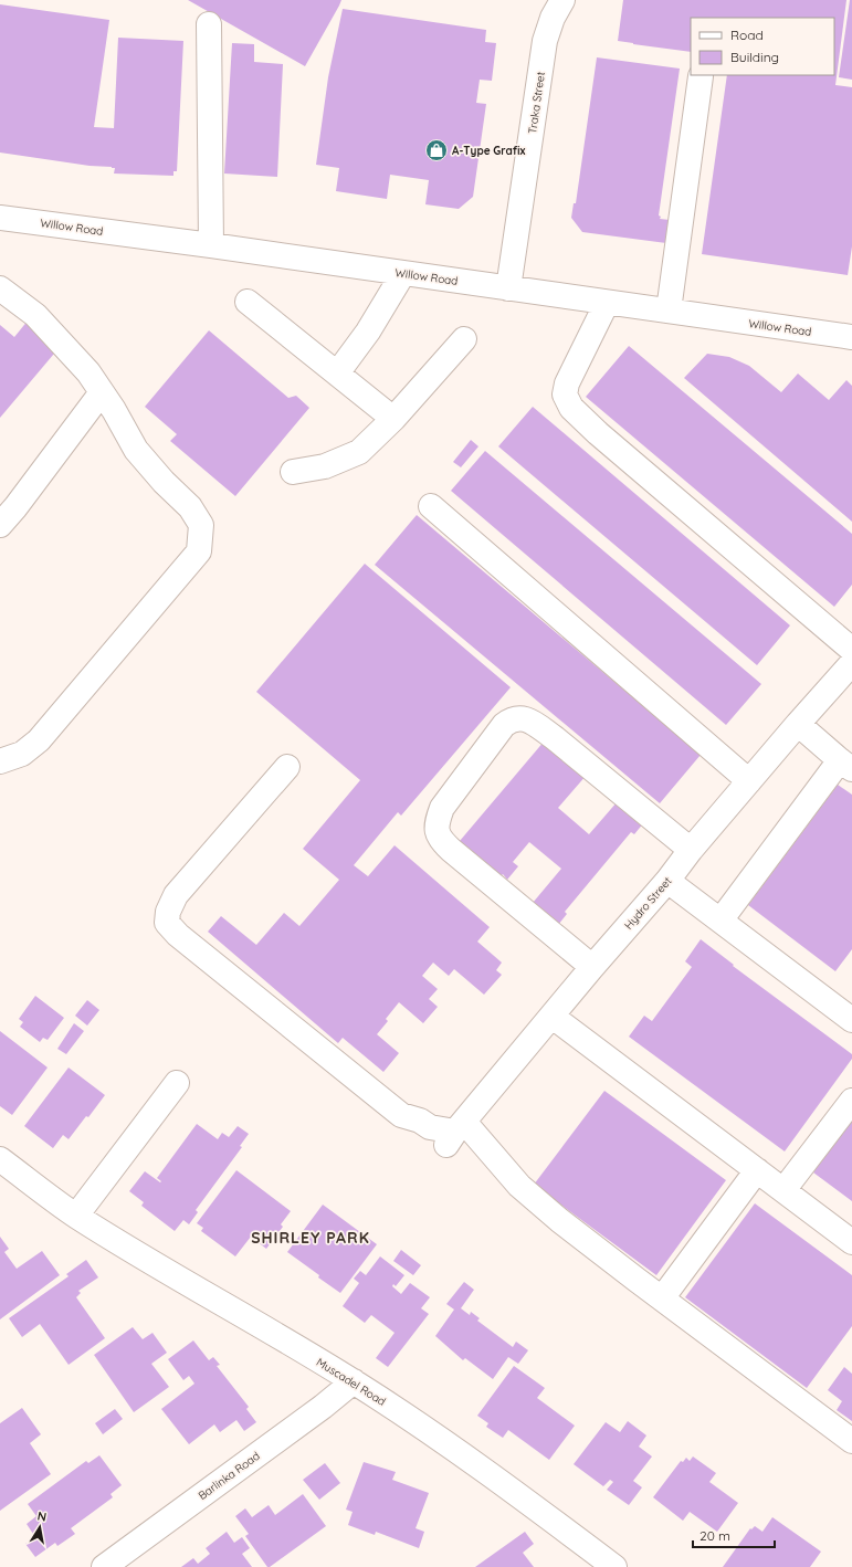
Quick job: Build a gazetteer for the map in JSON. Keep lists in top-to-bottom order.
{
  "streets": {
    "street": [
      "Traka Street",
      "Willow Road",
      "Hydro Street",
      "Muscadel Road",
      "Barlinka Road"
    ]
  },
  "crossings": [
    ["Traka Street", "Willow Road"],
    ["Muscadel Road", "Barlinka Road"]
  ],
  "districts": ["SHIRLEY PARK"],
  "places": {
    "shop": ["A-Type Grafix"]
  },
  "legend": ["Road", "Building"],
  "scale_bar": "20 m",
  "north": "top"
}
